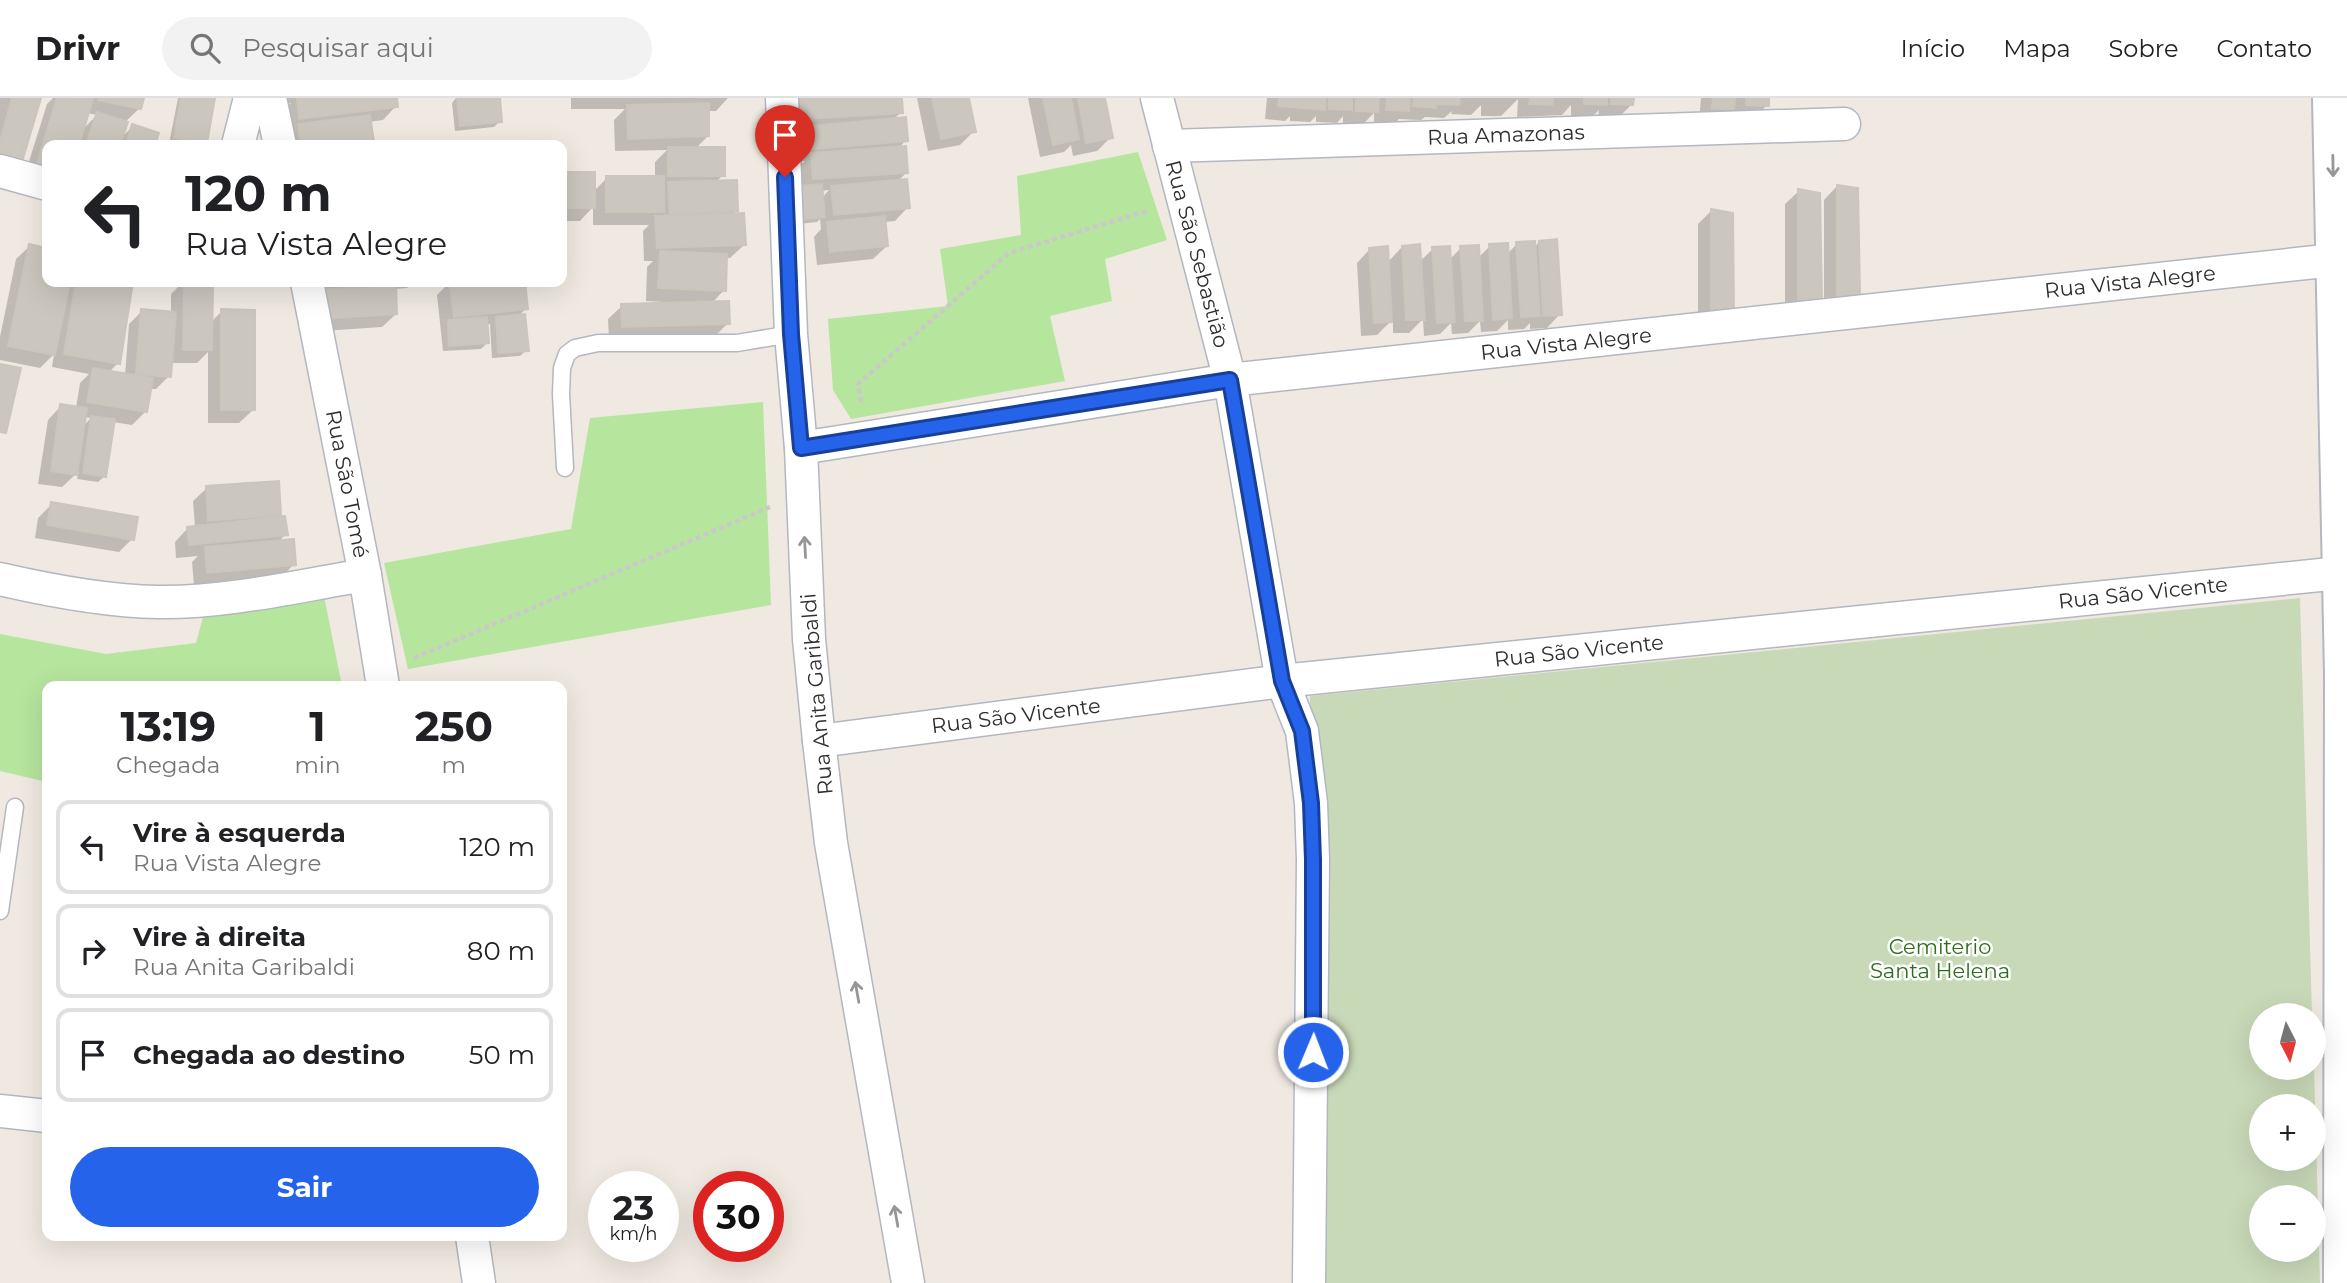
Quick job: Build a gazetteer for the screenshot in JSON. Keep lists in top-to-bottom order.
{
  "streets": {
    "street": [
      "Rua Amazonas",
      "Rua São Sebastião",
      "Rua Vista Alegre",
      "Rua São Tomé",
      "Rua São Vicente",
      "Rua Anita Garibaldi"
    ]
  },
  "crossings": [
    ["Rua Amazonas", "Rua São Sebastião"],
    ["Rua São Sebastião", "Rua Vista Alegre"],
    ["Rua São Sebastião", "Rua São Vicente"],
    ["Rua Vista Alegre", "Rua Anita Garibaldi"],
    ["Rua São Vicente", "Rua Anita Garibaldi"]
  ],
  "one_way": ["Rua Anita Garibaldi"],
  "parks": ["Cemiterio Santa Helena"],
  "north": "bottom",
  "page": {
    "header": "Drivr",
    "search": "Pesquisar aqui",
    "nav": [
      "Início",
      "Mapa",
      "Sobre",
      "Contato"
    ],
    "turn": ["120 m", "Rua Vista Alegre"],
    "eta": [
      "13:19",
      "Chegada",
      "1",
      "min",
      "250",
      "m"
    ],
    "list": [
      {
        "name": "Vire à esquerda",
        "note": "Rua Vista Alegre",
        "value": "120 m"
      },
      {
        "name": "Vire à direita",
        "note": "Rua Anita Garibaldi",
        "value": "80 m"
      },
      {
        "name": "Chegada ao destino",
        "value": "50 m"
      }
    ],
    "map_buttons": ["+", "−"],
    "buttons": "Sair",
    "speed": "23 km/h",
    "limit": "30"
  }
}
